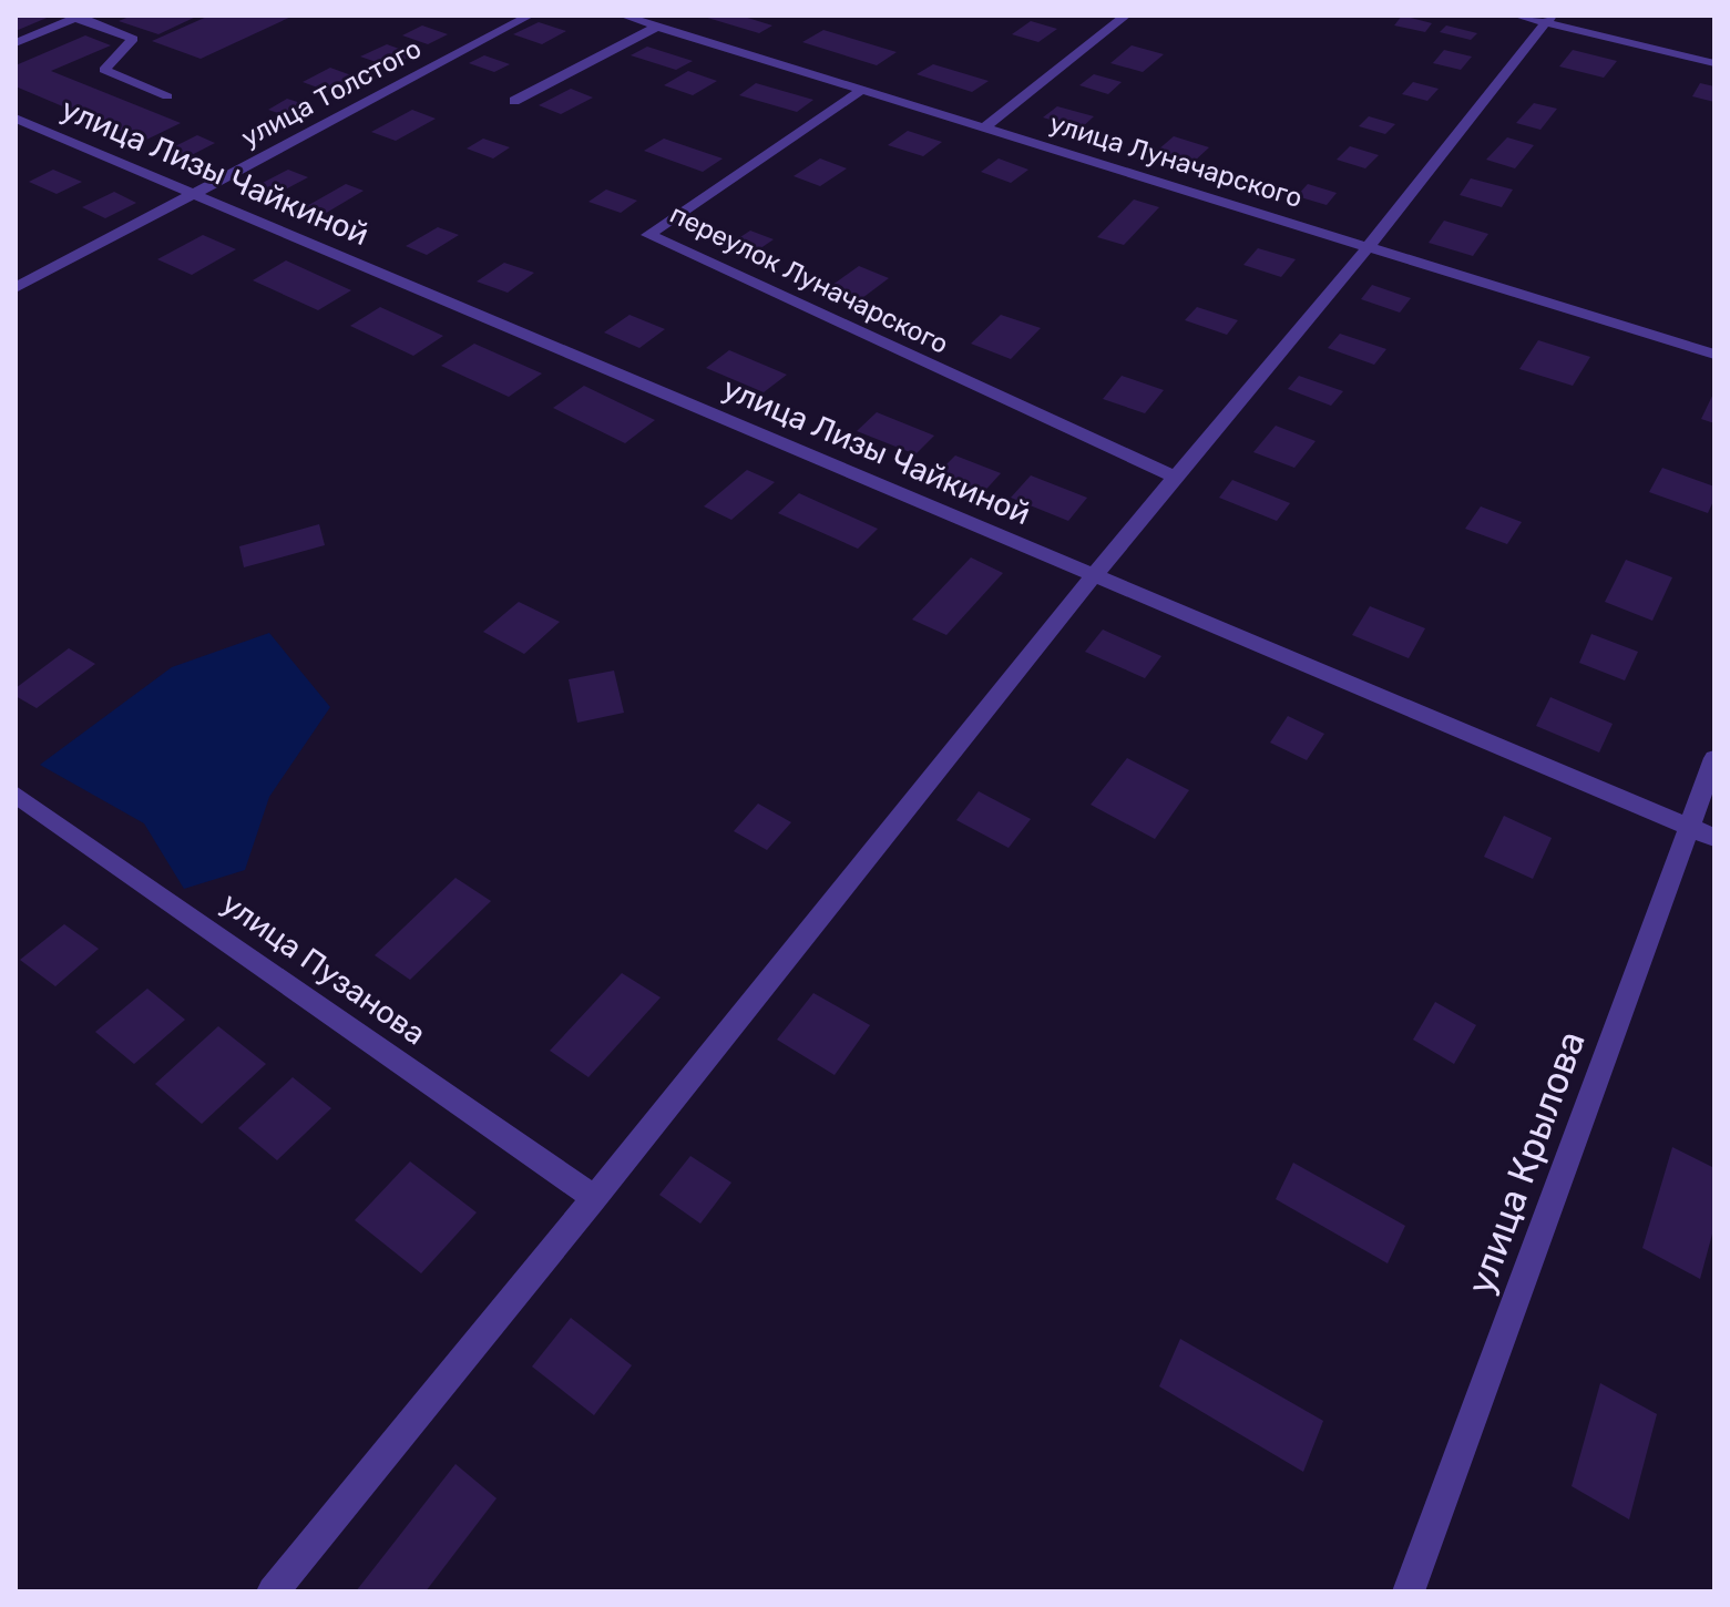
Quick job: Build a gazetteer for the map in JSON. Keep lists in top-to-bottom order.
{
  "streets": {
    "street": [
      "улица Толстого",
      "улица Луначарского",
      "улица Лизы Чайкиной",
      "переулок Луначарского",
      "улица Пузанова",
      "улица Крылова"
    ]
  },
  "crossings": [
    ["улица Толстого", "улица Лизы Чайкиной"],
    ["улица Луначарского", "переулок Луначарского"],
    ["улица Лизы Чайкиной", "улица Крылова"]
  ]
}
